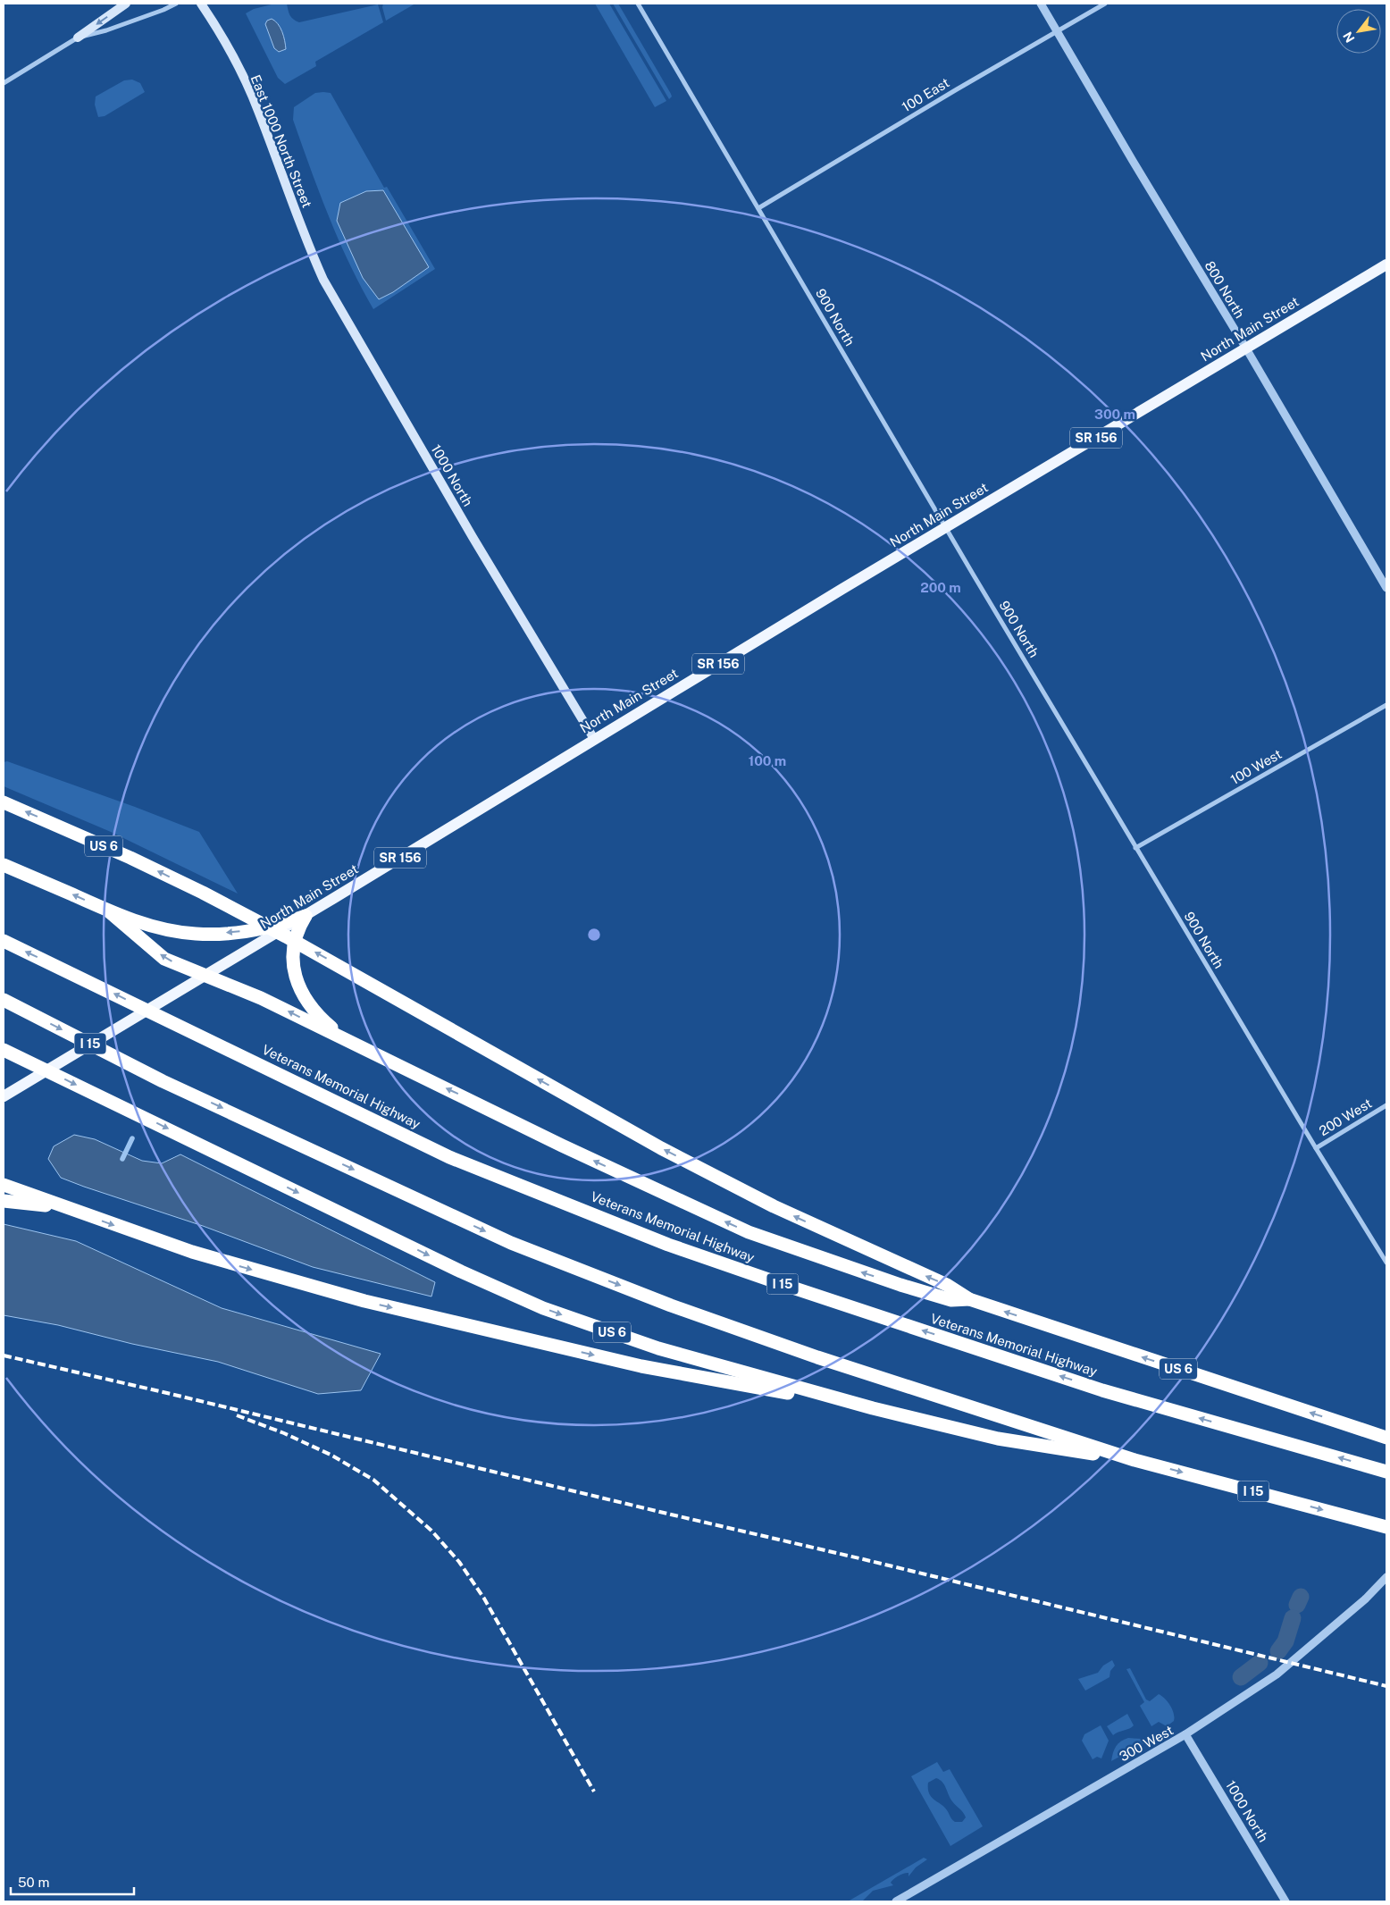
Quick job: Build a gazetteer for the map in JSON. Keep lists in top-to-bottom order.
{
  "streets": {
    "highway": ["US 6", "I 15", "Veterans Memorial Highway"],
    "main road": [
      "East 1000 North Street",
      "North Main Street",
      "SR 156",
      "1000 North"
    ],
    "street": [
      "100 East",
      "800 North",
      "900 North",
      "100 West",
      "200 West",
      "300 West"
    ]
  },
  "crossings": [
    ["100 East", "800 North"],
    ["100 East", "900 North"],
    ["East 1000 North Street", "1000 North"],
    ["800 North", "North Main Street"],
    ["900 North", "North Main Street"],
    ["900 North", "100 West"],
    ["900 North", "200 West"],
    ["North Main Street", "1000 North"],
    ["1000 North", "300 West"],
    ["US 6", "I 15"]
  ],
  "scale_bar": "50 m",
  "north": "bottom left",
  "rings": ["300 m", "200 m", "100 m"]
}
